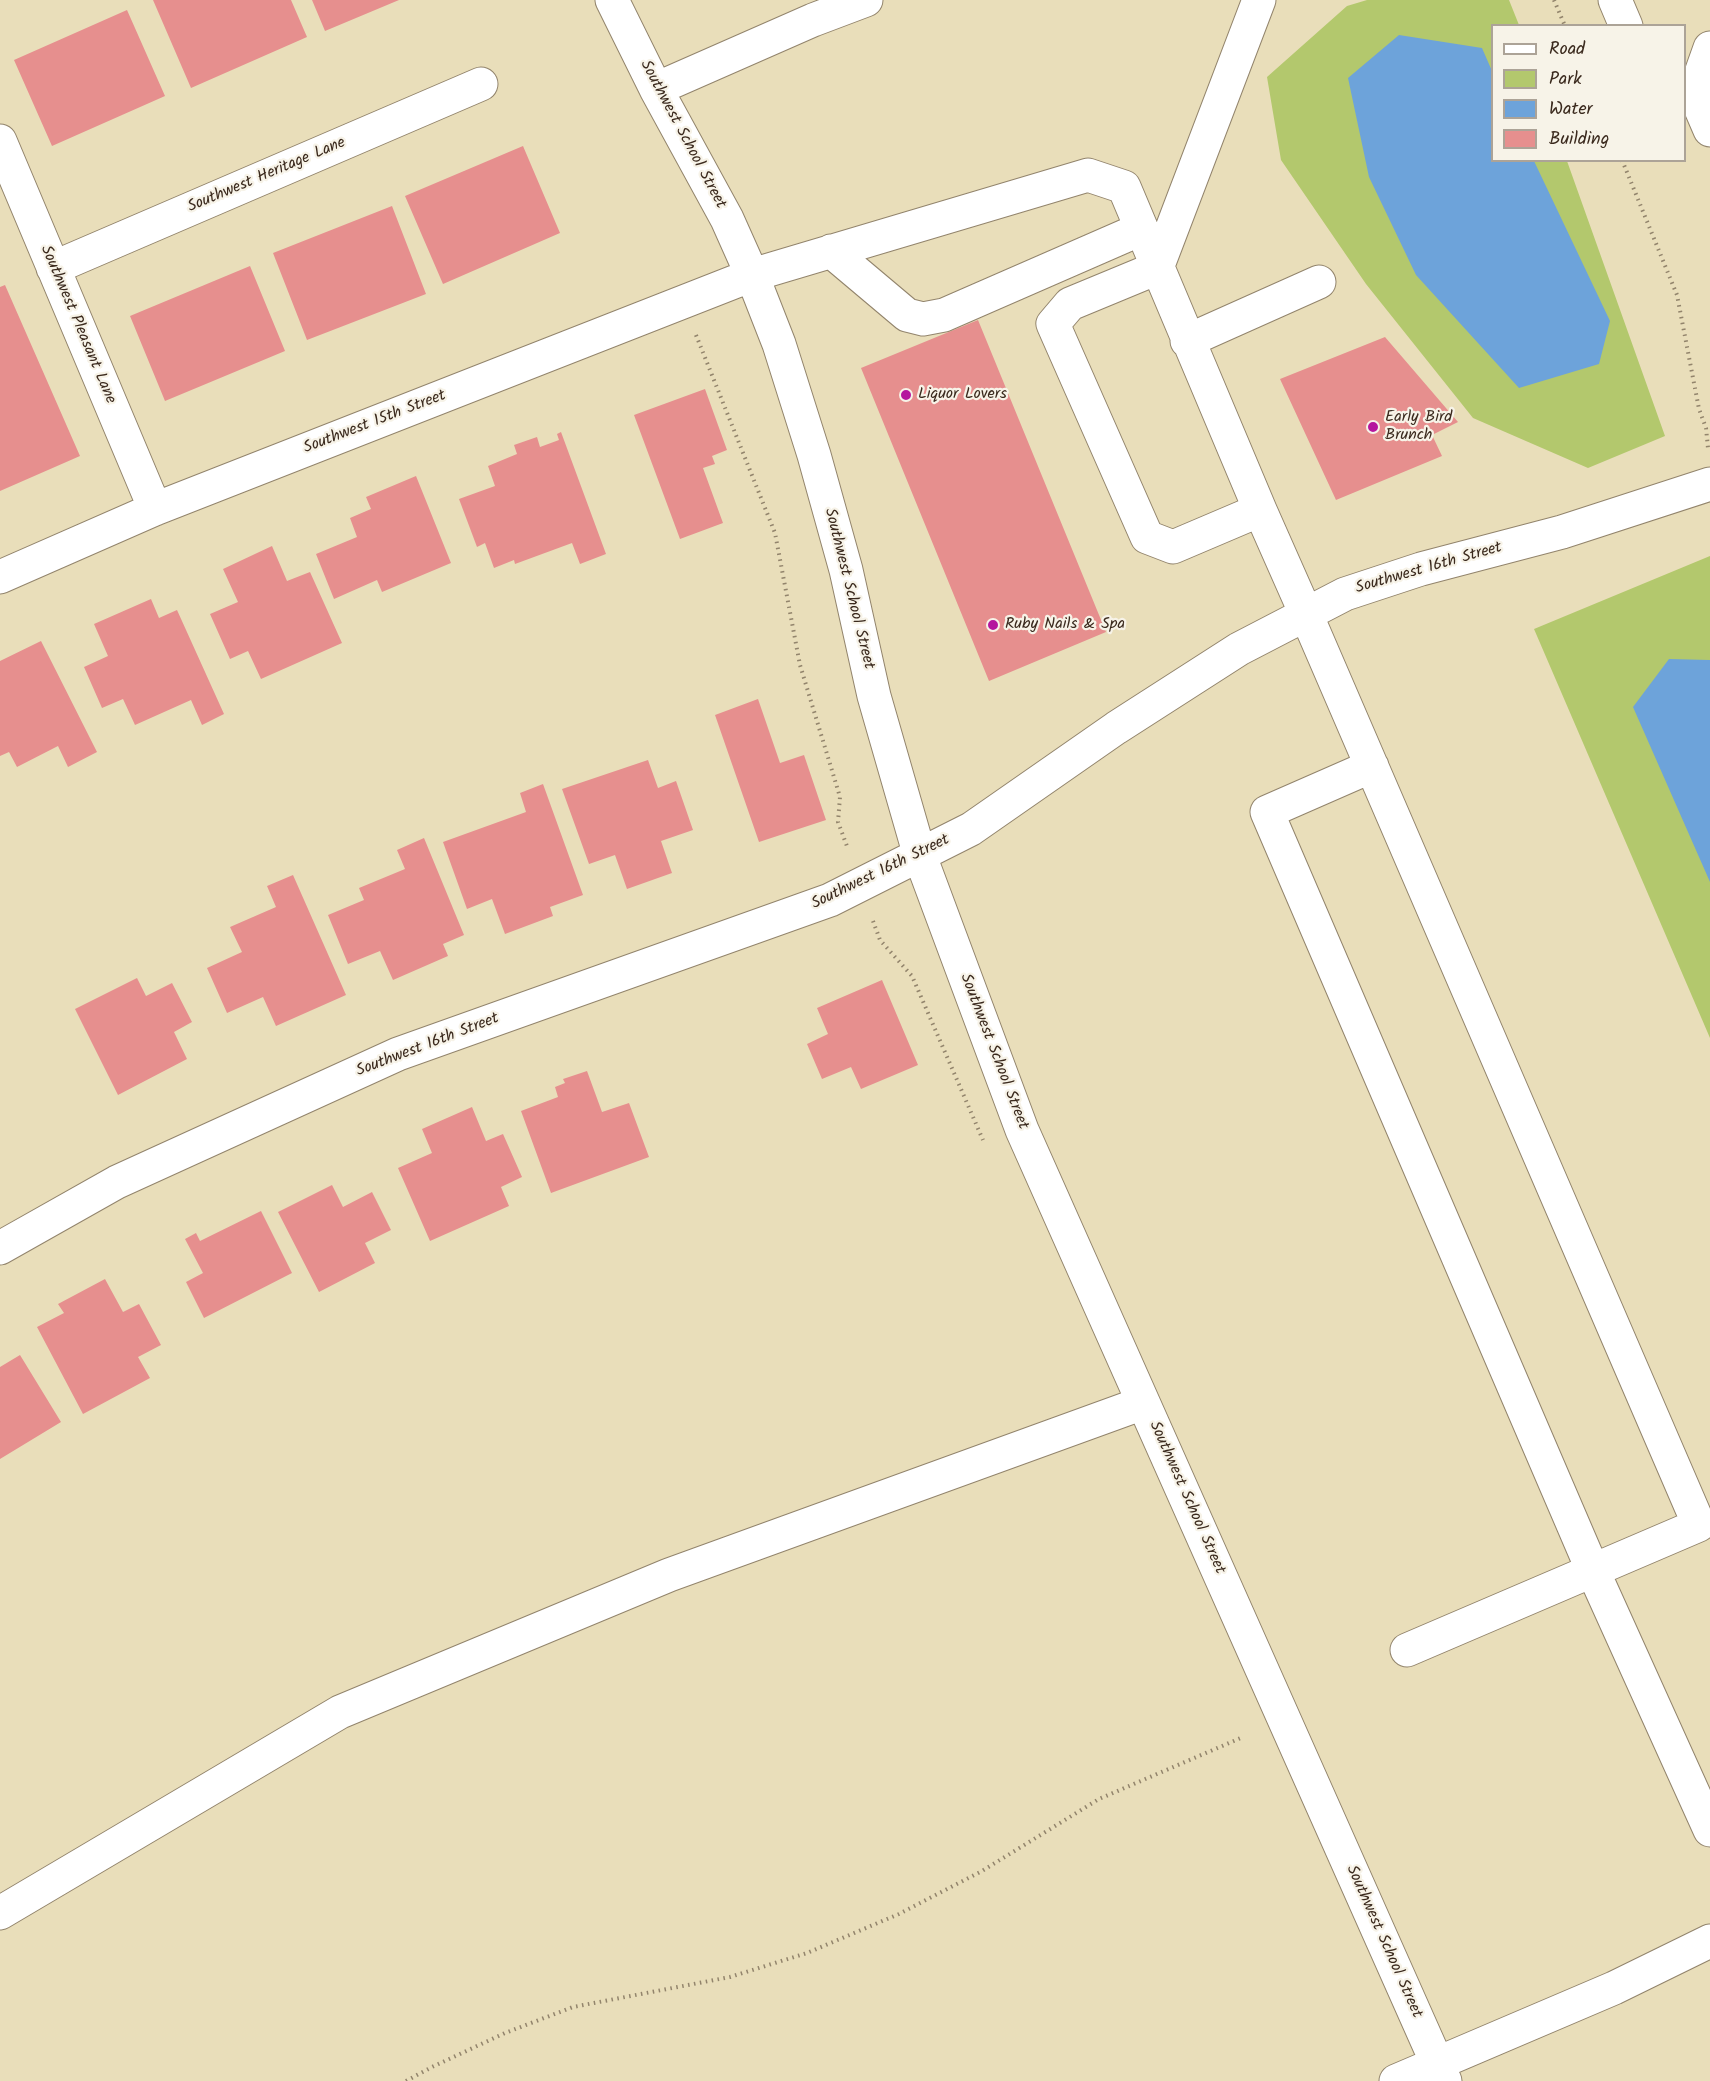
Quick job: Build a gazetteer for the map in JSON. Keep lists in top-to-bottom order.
{
  "streets": {
    "street": [
      "Southwest School Street",
      "Southwest Heritage Lane",
      "Southwest Pleasant Lane",
      "Southwest 15th Street",
      "Southwest 16th Street"
    ]
  },
  "crossings": [
    ["Southwest School Street", "Southwest 15th Street"],
    ["Southwest School Street", "Southwest 16th Street"],
    ["Southwest Heritage Lane", "Southwest Pleasant Lane"],
    ["Southwest Pleasant Lane", "Southwest 15th Street"],
    ["Southwest 15th Street", "Southwest 16th Street"]
  ],
  "places": ["Liquor Lovers", "Early Bird Brunch", "Ruby Nails & Spa"],
  "legend": [
    "Road",
    "Park",
    "Water",
    "Building"
  ]
}
